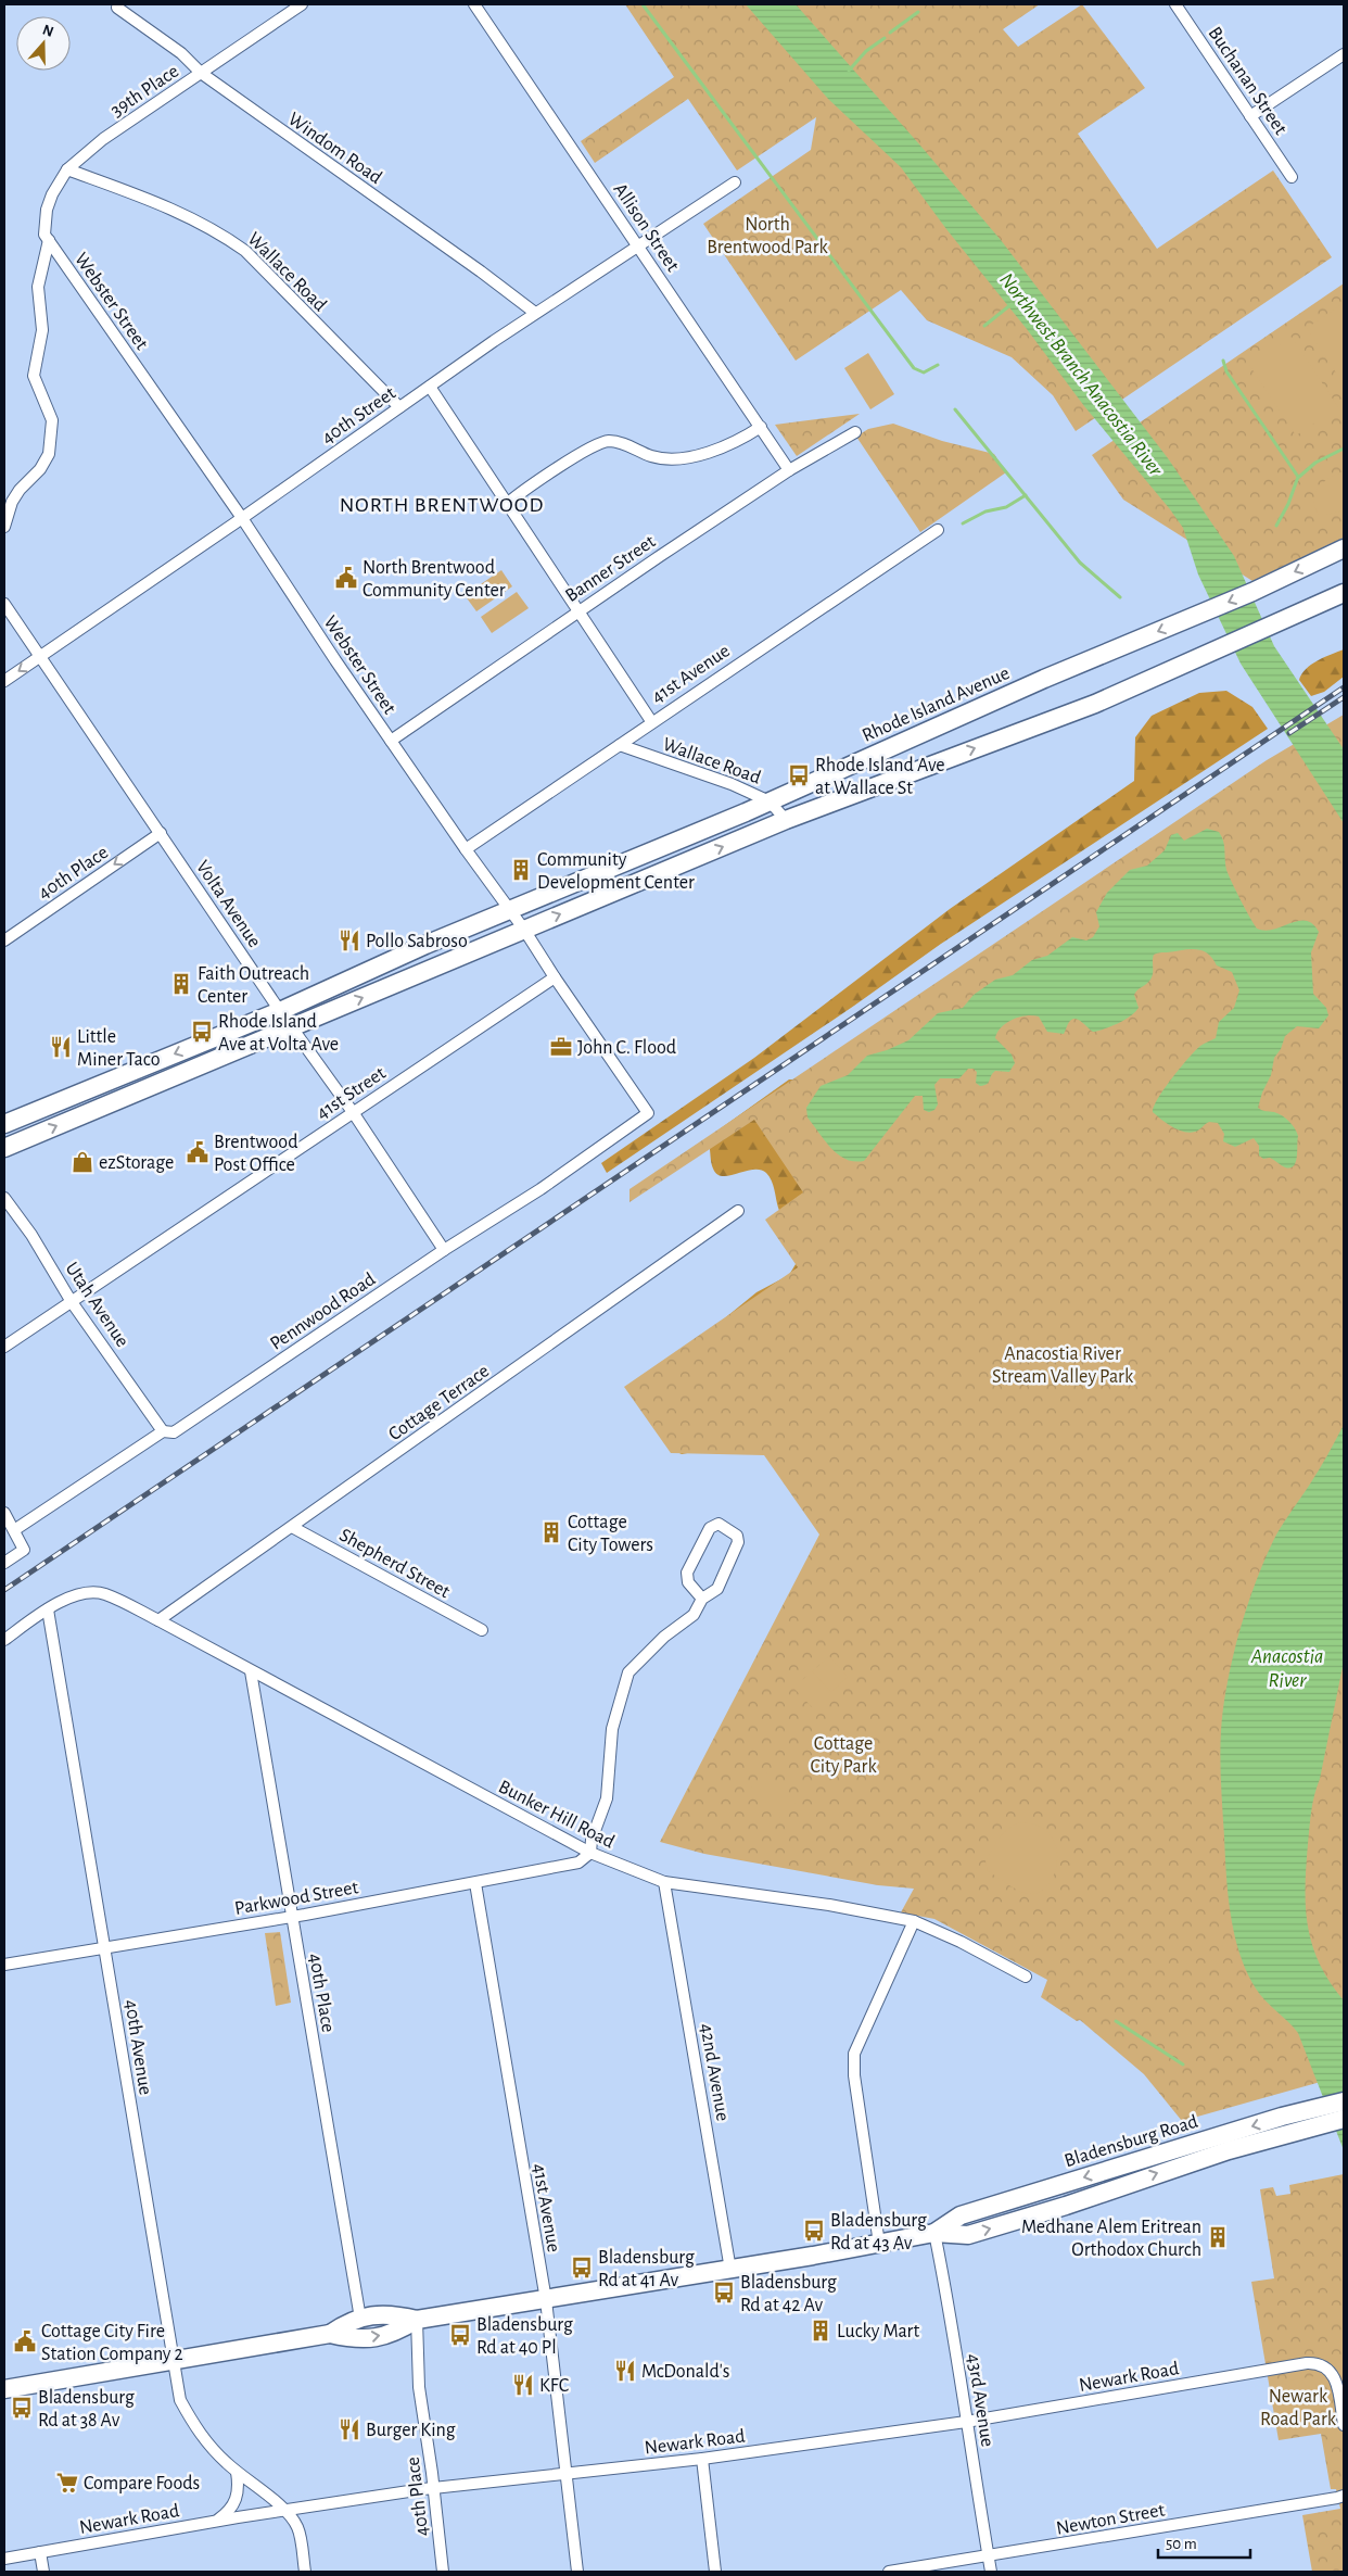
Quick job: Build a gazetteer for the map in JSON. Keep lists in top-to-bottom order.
{
  "streets": {
    "main road": ["Rhode Island Avenue", "Bladensburg Road"],
    "street": [
      "Buchanan Street",
      "39th Place",
      "Windom Road",
      "Allison Street",
      "Wallace Road",
      "Webster Street",
      "40th Street",
      "Banner Street",
      "41st Avenue",
      "40th Place",
      "Volta Avenue",
      "41st Street",
      "Utah Avenue",
      "Pennwood Road",
      "Cottage Terrace",
      "Shepherd Street",
      "Bunker Hill Road",
      "Parkwood Street",
      "40th Avenue",
      "42nd Avenue",
      "Newark Road",
      "43rd Avenue",
      "Newton Street"
    ]
  },
  "crossings": [
    ["39th Place", "Windom Road"],
    ["39th Place", "Wallace Road"],
    ["39th Place", "Webster Street"],
    ["Windom Road", "40th Street"],
    ["Allison Street", "40th Street"],
    ["Allison Street", "Banner Street"],
    ["Wallace Road", "40th Street"],
    ["Wallace Road", "Banner Street"],
    ["Wallace Road", "41st Avenue"],
    ["Wallace Road", "Rhode Island Avenue"],
    ["Webster Street", "40th Street"],
    ["Webster Street", "Banner Street"],
    ["Webster Street", "41st Avenue"],
    ["Webster Street", "Rhode Island Avenue"],
    ["Webster Street", "41st Street"],
    ["Webster Street", "Pennwood Road"],
    ["40th Street", "Volta Avenue"],
    ["41st Avenue", "Parkwood Street"],
    ["41st Avenue", "Bladensburg Road"],
    ["41st Avenue", "Newark Road"],
    ["Rhode Island Avenue", "Volta Avenue"],
    ["40th Place", "Volta Avenue"],
    ["40th Place", "Bunker Hill Road"],
    ["40th Place", "Parkwood Street"],
    ["40th Place", "Bladensburg Road"],
    ["40th Place", "Newark Road"],
    ["Volta Avenue", "41st Street"],
    ["Volta Avenue", "Pennwood Road"],
    ["41st Street", "Utah Avenue"],
    ["Utah Avenue", "Pennwood Road"],
    ["Cottage Terrace", "Shepherd Street"],
    ["Cottage Terrace", "Bunker Hill Road"],
    ["Bunker Hill Road", "Parkwood Street"],
    ["Bunker Hill Road", "40th Avenue"],
    ["Bunker Hill Road", "42nd Avenue"],
    ["Parkwood Street", "40th Avenue"],
    ["40th Avenue", "Bladensburg Road"],
    ["40th Avenue", "Newark Road"],
    ["42nd Avenue", "Bladensburg Road"],
    ["Bladensburg Road", "43rd Avenue"],
    ["Newark Road", "43rd Avenue"],
    ["43rd Avenue", "Newton Street"]
  ],
  "districts": ["NORTH BRENTWOOD"],
  "water": ["Northwest Branch Anacostia River", "Anacostia River"],
  "parks": [
    "North Brentwood Park",
    "Anacostia River Stream Valley Park",
    "Cottage City Park",
    "Newark Road Park"
  ],
  "places": {
    "public building": ["North Brentwood Community Center", "Brentwood Post Office", "Cottage City Fire Station Company 2"],
    "bus stop": [
      "Rhode Island Ave at Wallace St",
      "Rhode Island Ave at Volta Ave",
      "Bladensburg Rd at 43 Av",
      "Bladensburg Rd at 41 Av",
      "Bladensburg Rd at 42 Av",
      "Bladensburg Rd at 40 Pl",
      "Bladensburg Rd at 38 Av"
    ],
    "building": [
      "Community Development Center",
      "Faith Outreach Center",
      "Cottage City Towers",
      "Medhane Alem Eritrean Orthodox Church",
      "Lucky Mart"
    ],
    "restaurant": [
      "Pollo Sabroso",
      "Little Miner Taco",
      "McDonald's",
      "KFC",
      "Burger King"
    ],
    "office": ["John C. Flood"],
    "shop": ["ezStorage"],
    "supermarket": ["Compare Foods"]
  },
  "scale_bar": "50 m",
  "north": "top"
}
